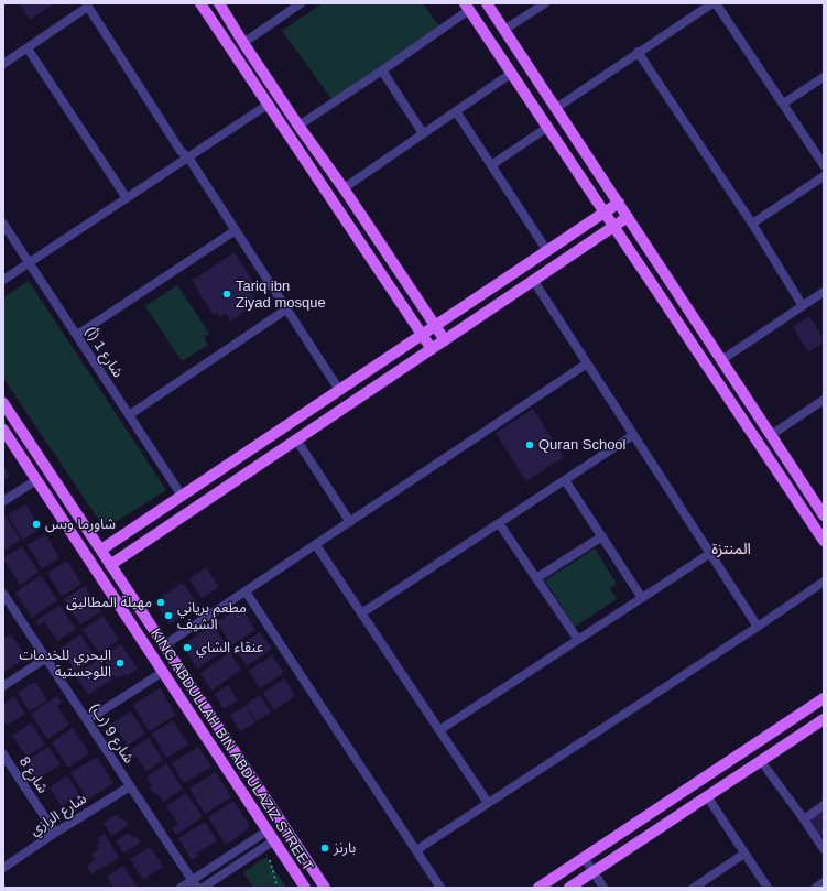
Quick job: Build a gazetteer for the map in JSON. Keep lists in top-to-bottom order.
{
  "streets": {
    "main road": ["KING ABDULLAH BIN ABDULAZIZ STREET"],
    "street": [
      "شارع 1 (أ)",
      "شارع 9 (ب)",
      "شارع 8",
      "شارع الرازي"
    ]
  },
  "crossings": [
    ["شارع 9 (ب)", "شارع الرازي"],
    ["شارع 8", "شارع الرازي"]
  ],
  "districts": ["المنتزة"],
  "places": [
    "Tariq ibn Ziyad mosque",
    "Quran School",
    "شاورما وبس",
    "مهيلة المطاليق",
    "مطعم برياني الشيف",
    "عنقاء الشاي",
    "البحري للخدمات اللوجستية",
    "بارنز"
  ]
}
